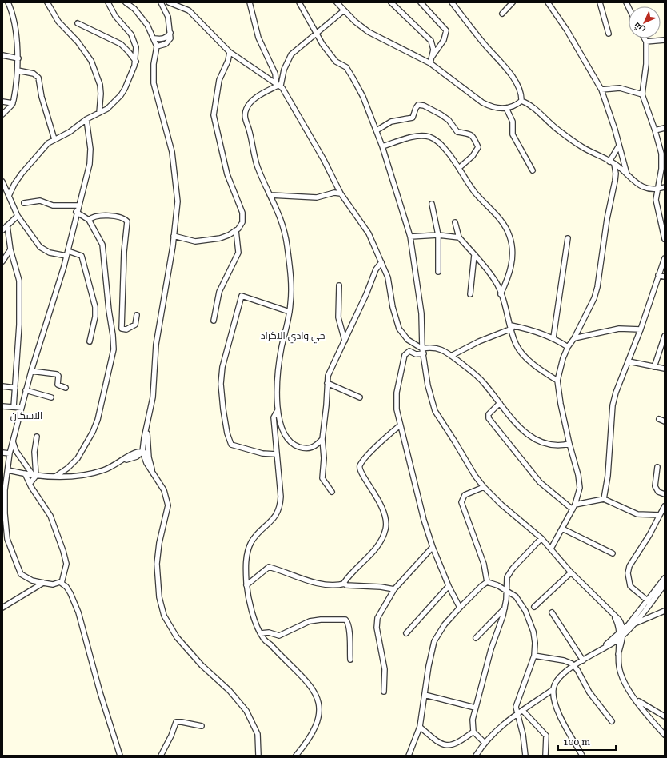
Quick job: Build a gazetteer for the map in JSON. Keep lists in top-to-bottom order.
{
  "districts": ["حي وادي الاكراد", "الاسكان"],
  "scale_bar": "100 m",
  "north": "bottom left"
}
